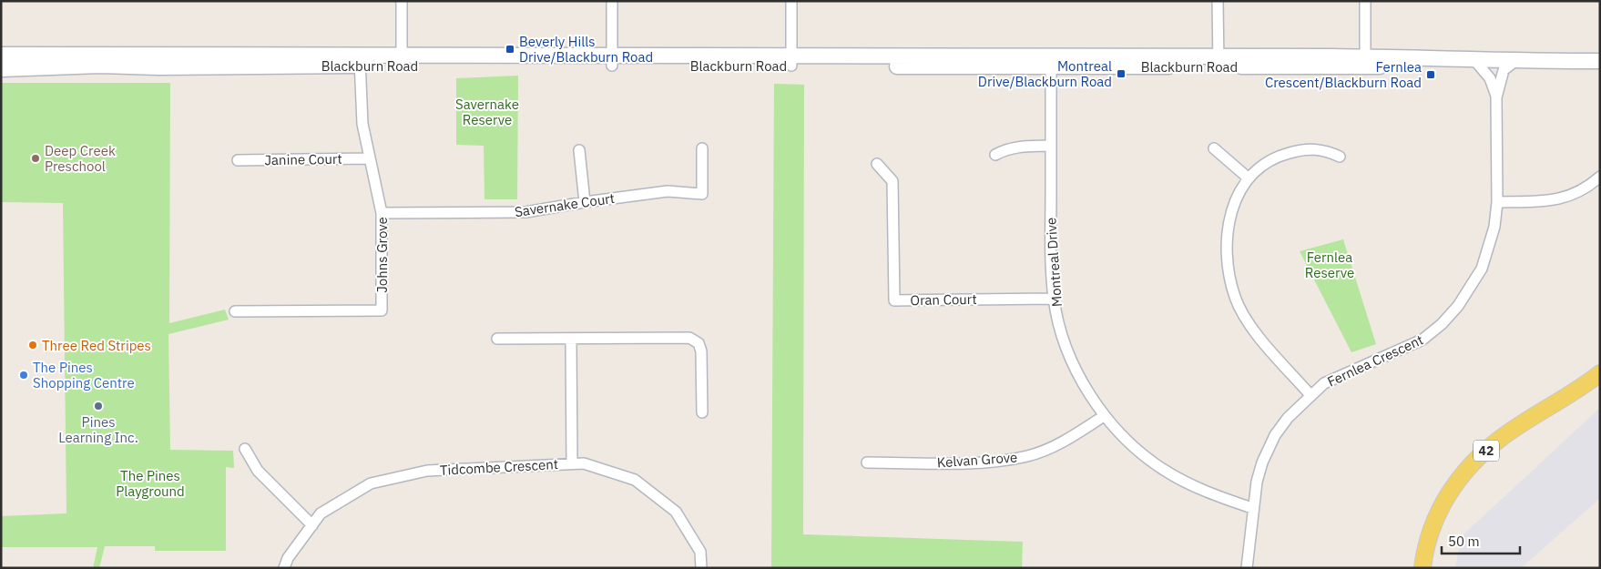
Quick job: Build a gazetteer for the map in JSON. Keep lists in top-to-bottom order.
{
  "streets": {
    "main road": ["Blackburn Road", "42"],
    "street": [
      "Janine Court",
      "Savernake Court",
      "Johns Grove",
      "Montreal Drive",
      "Oran Court",
      "Fernlea Crescent",
      "Kelvan Grove",
      "Tidcombe Crescent"
    ]
  },
  "crossings": [
    ["Blackburn Road", "Johns Grove"],
    ["Blackburn Road", "Montreal Drive"],
    ["Blackburn Road", "Fernlea Crescent"],
    ["Janine Court", "Johns Grove"],
    ["Savernake Court", "Johns Grove"],
    ["Montreal Drive", "Oran Court"],
    ["Montreal Drive", "Fernlea Crescent"],
    ["Montreal Drive", "Kelvan Grove"]
  ],
  "parks": ["Savernake Reserve", "Fernlea Reserve", "The Pines Playground"],
  "places": {
    "transit": ["Beverly Hills Drive/Blackburn Road", "Montreal Drive/Blackburn Road", "Fernlea Crescent/Blackburn Road"],
    "other": [
      "Deep Creek Preschool",
      "Three Red Stripes",
      "The Pines Shopping Centre",
      "Pines Learning Inc."
    ]
  },
  "scale_bar": "50 m"
}
